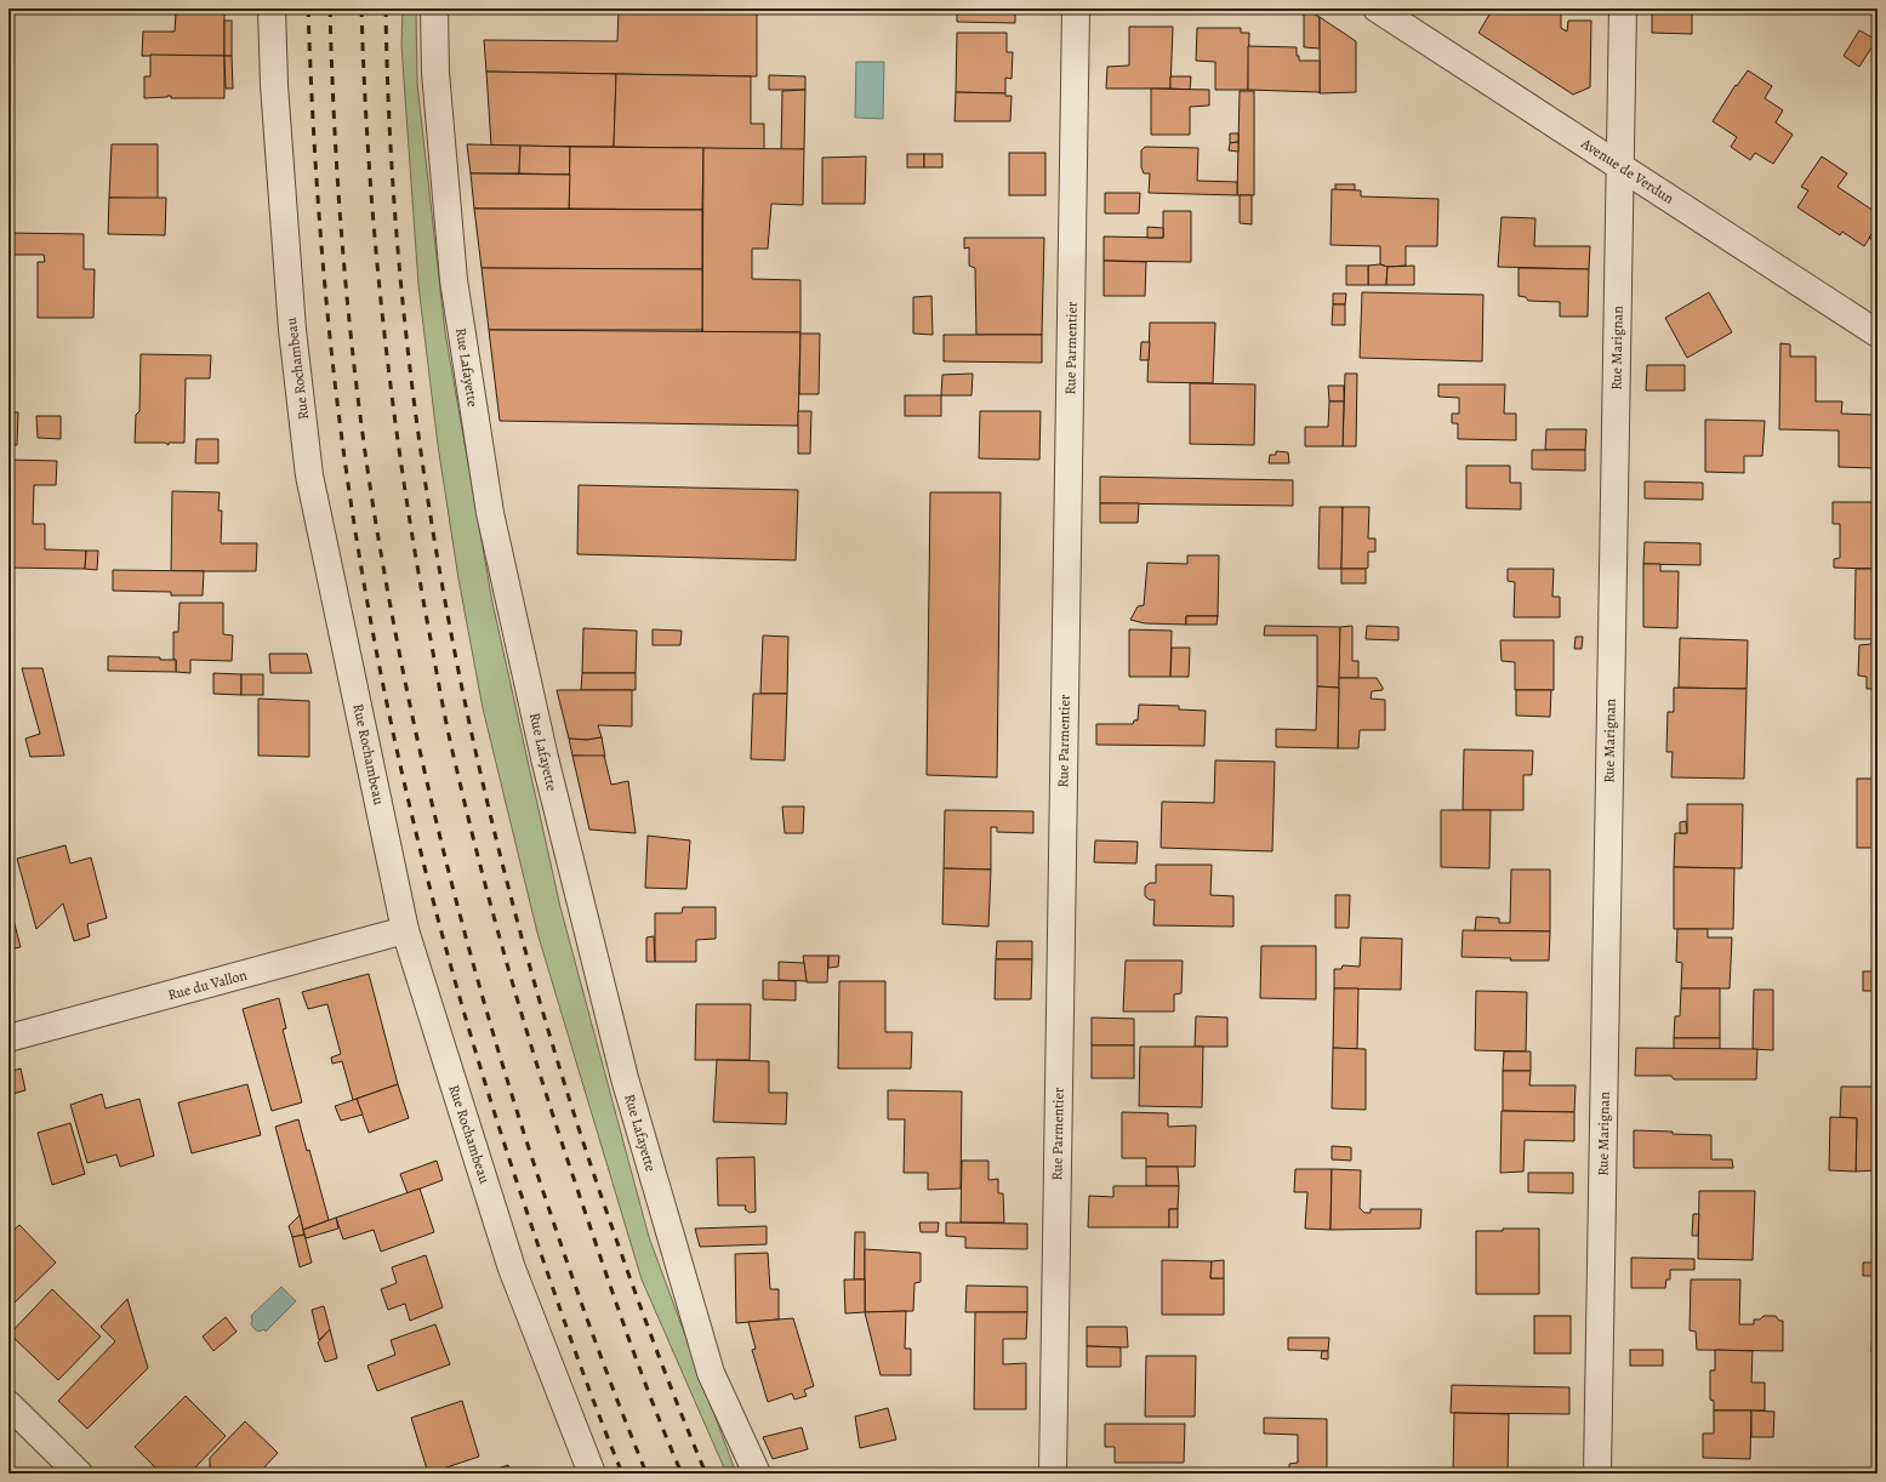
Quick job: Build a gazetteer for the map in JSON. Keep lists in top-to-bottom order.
{
  "streets": {
    "street": [
      "Avenue de Verdun",
      "Rue Parmentier",
      "Rue Marignan",
      "Rue Lafayette",
      "Rue Rochambeau",
      "Rue du Vallon"
    ]
  },
  "crossings": [
    ["Avenue de Verdun", "Rue Marignan"],
    ["Rue Rochambeau", "Rue du Vallon"]
  ]
}
